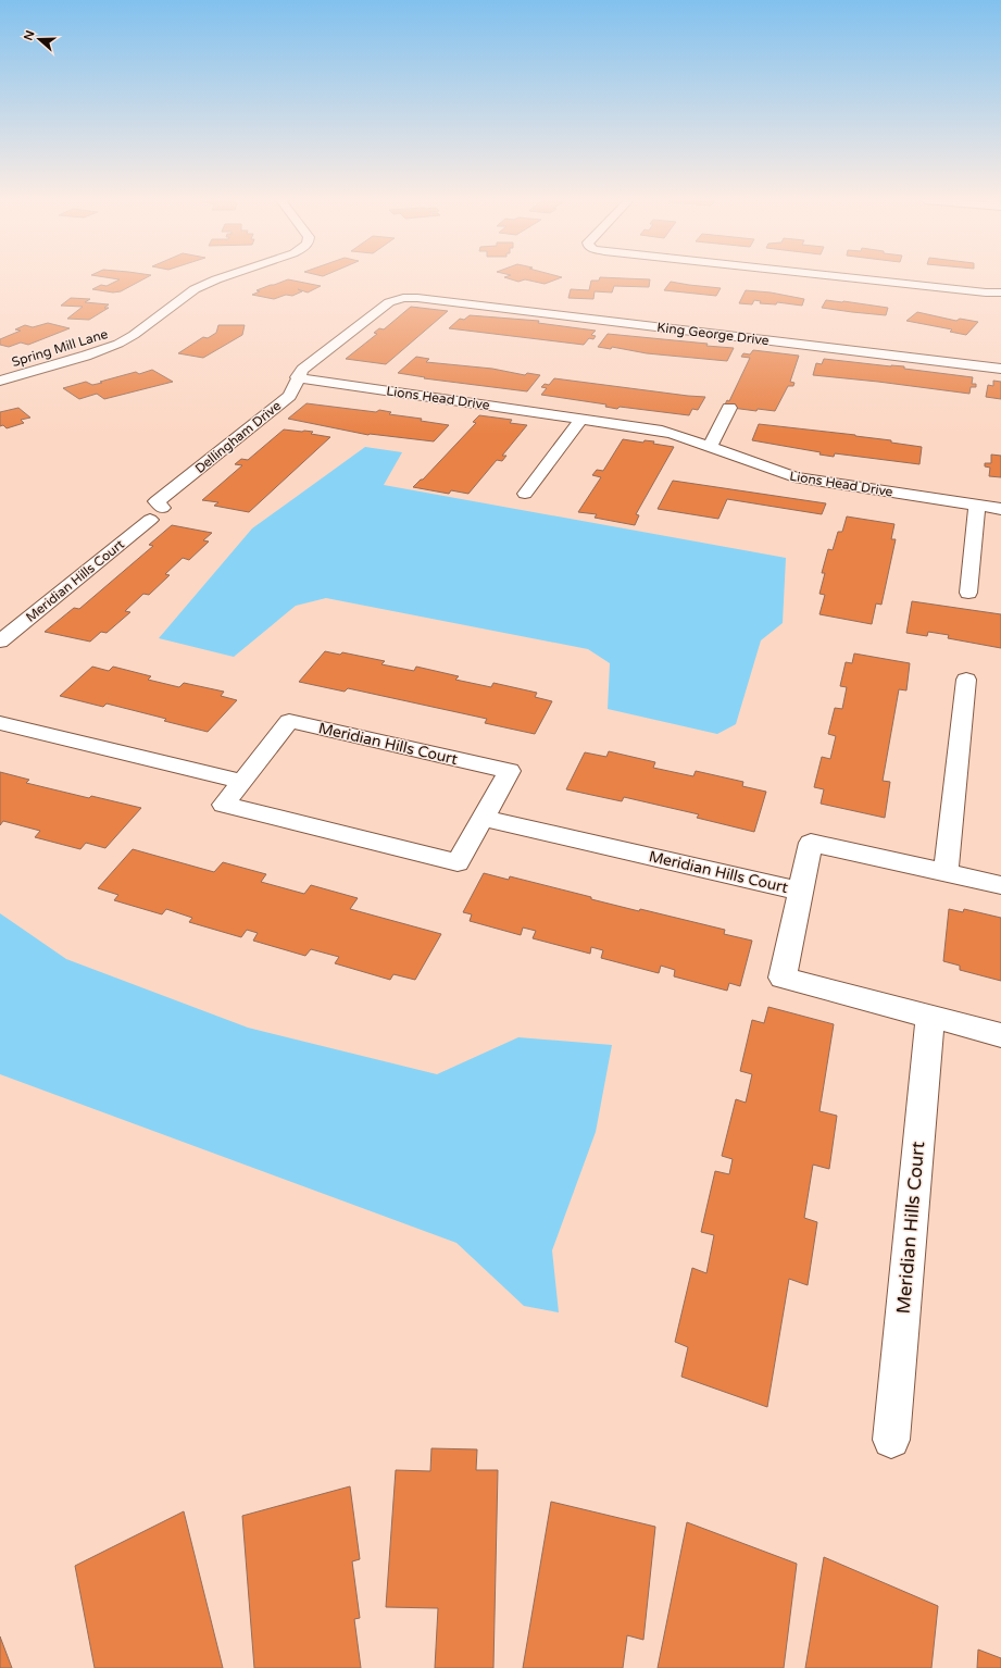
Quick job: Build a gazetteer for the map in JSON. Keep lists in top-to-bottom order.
{
  "streets": {
    "street": [
      "King George Drive",
      "Spring Mill Lane",
      "Lions Head Drive",
      "Dellingham Drive",
      "Meridian Hills Court"
    ]
  },
  "crossings": [
    ["King George Drive", "Dellingham Drive"],
    ["Lions Head Drive", "Dellingham Drive"],
    ["Dellingham Drive", "Meridian Hills Court"]
  ],
  "north": "left"
}
